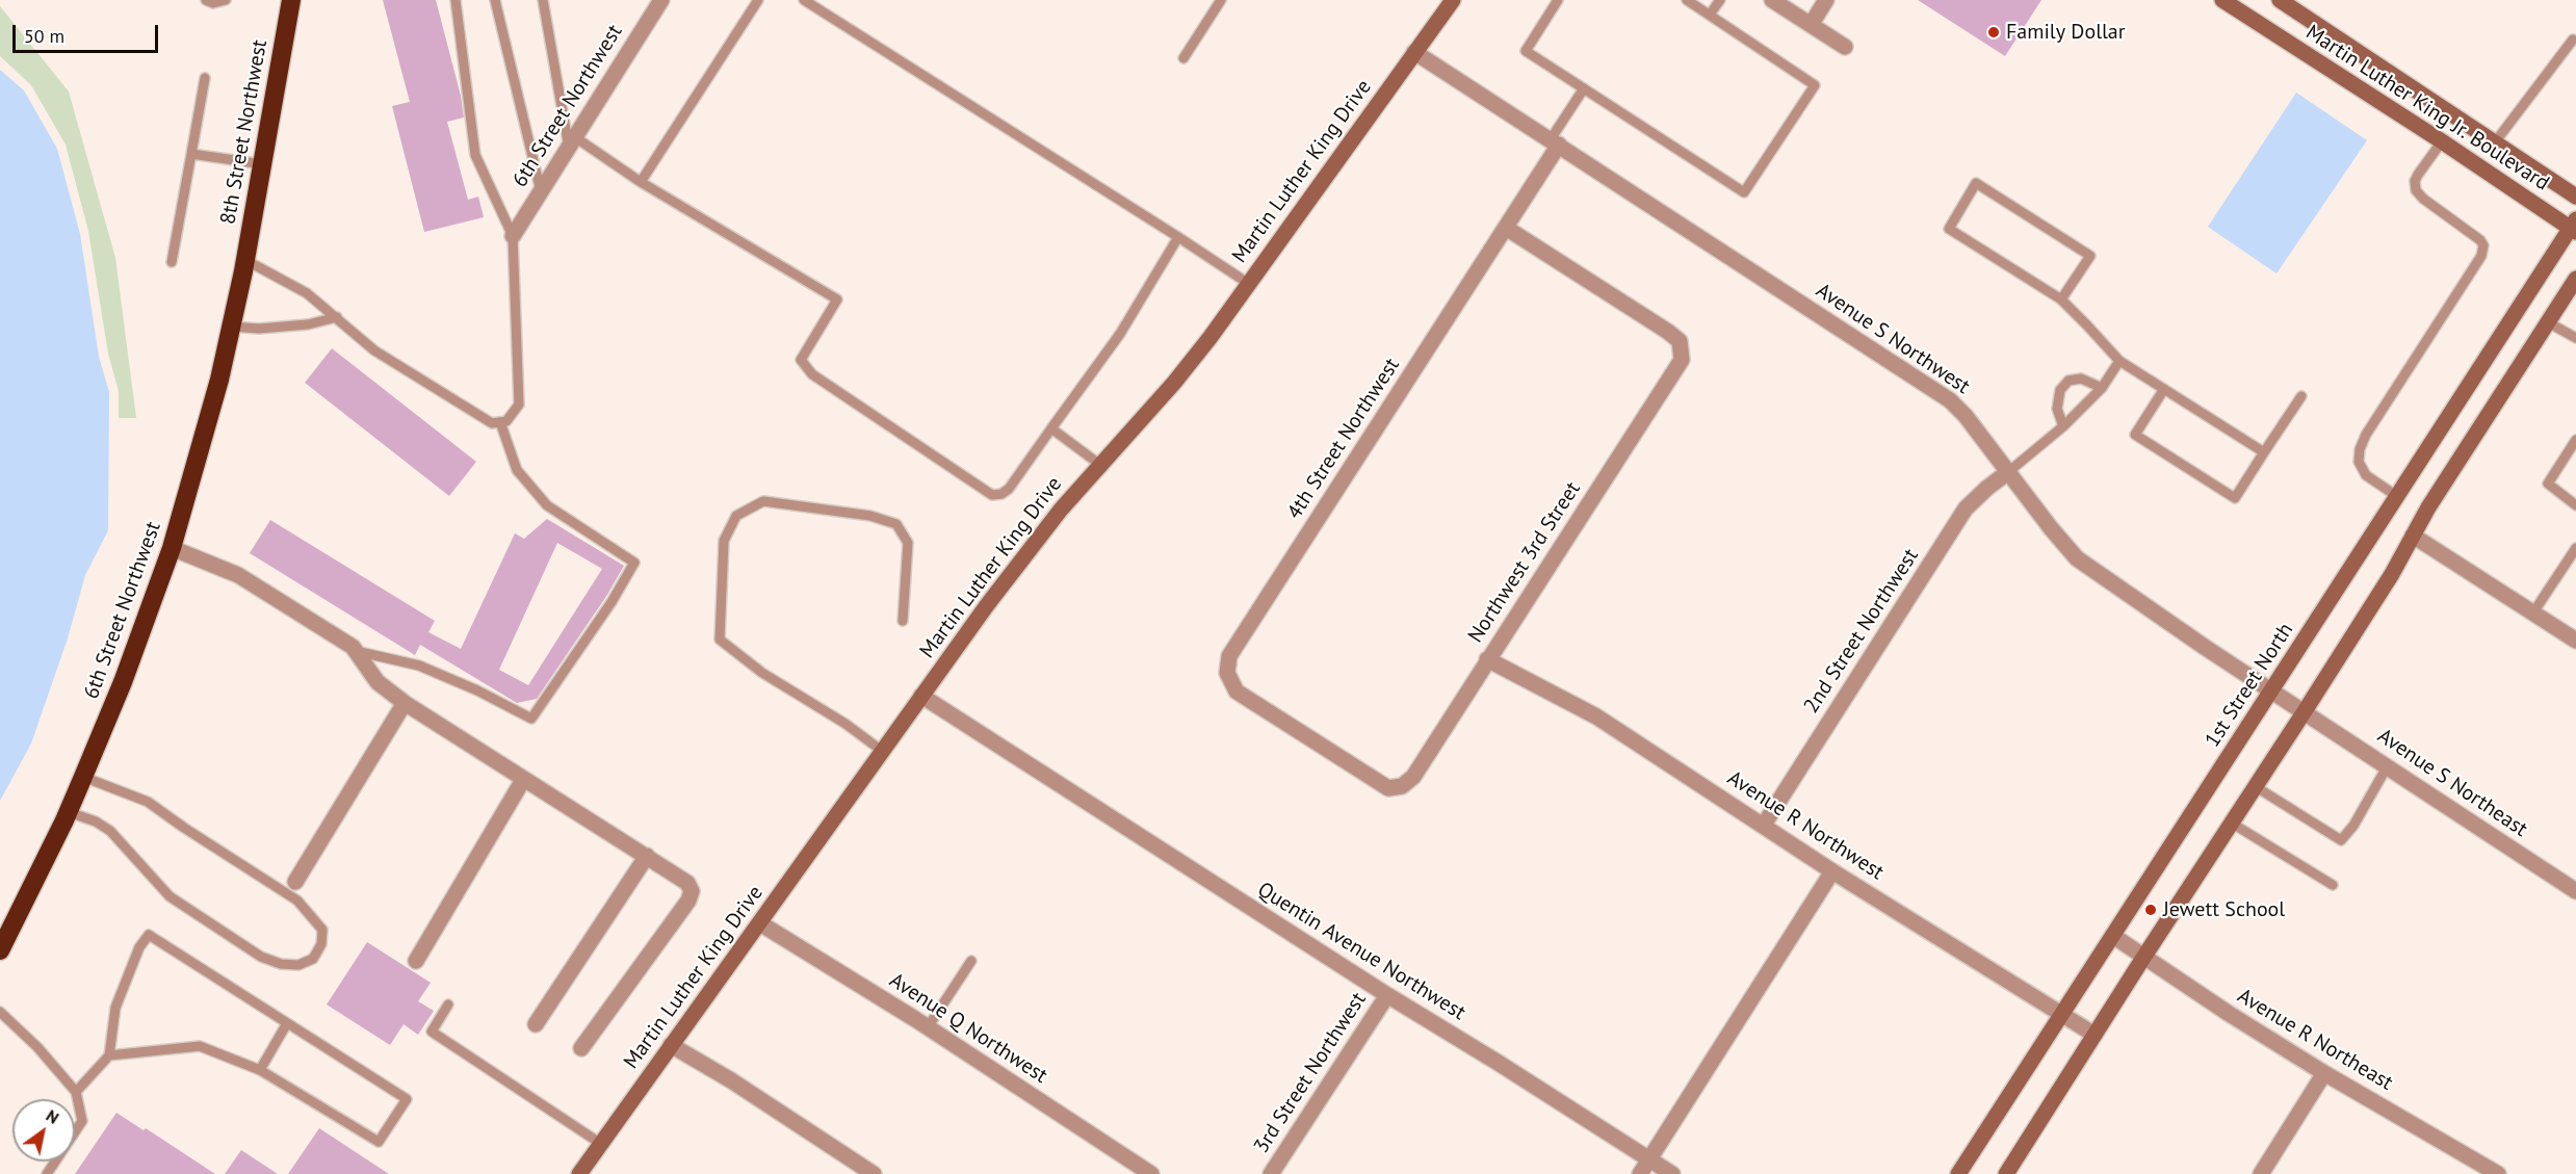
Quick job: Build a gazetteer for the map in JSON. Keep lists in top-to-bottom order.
{
  "streets": {
    "highway": ["6th Street Northwest", "8th Street Northwest"],
    "main road": ["Martin Luther King Jr. Boulevard", "Martin Luther King Drive", "1st Street North"],
    "street": [
      "Avenue S Northwest",
      "4th Street Northwest",
      "Northwest 3rd Street",
      "2nd Street Northwest",
      "Avenue S Northeast",
      "Avenue R Northwest",
      "Quentin Avenue Northwest",
      "Avenue Q Northwest",
      "Avenue R Northeast",
      "3rd Street Northwest"
    ]
  },
  "crossings": [
    ["6th Street Northwest", "8th Street Northwest"],
    ["Martin Luther King Jr. Boulevard", "1st Street North"],
    ["Martin Luther King Drive", "Avenue S Northwest"],
    ["Martin Luther King Drive", "Quentin Avenue Northwest"],
    ["Martin Luther King Drive", "Avenue Q Northwest"],
    ["Avenue S Northwest", "4th Street Northwest"],
    ["Avenue S Northwest", "2nd Street Northwest"],
    ["Avenue S Northwest", "1st Street North"],
    ["Avenue S Northwest", "Avenue S Northeast"],
    ["4th Street Northwest", "Northwest 3rd Street"],
    ["Northwest 3rd Street", "Avenue R Northwest"],
    ["2nd Street Northwest", "Avenue R Northwest"],
    ["1st Street North", "Avenue R Northwest"],
    ["1st Street North", "Avenue R Northeast"],
    ["Quentin Avenue Northwest", "3rd Street Northwest"]
  ],
  "places": ["Family Dollar", "Jewett School"],
  "scale_bar": "50 m",
  "north": "top right"
}
